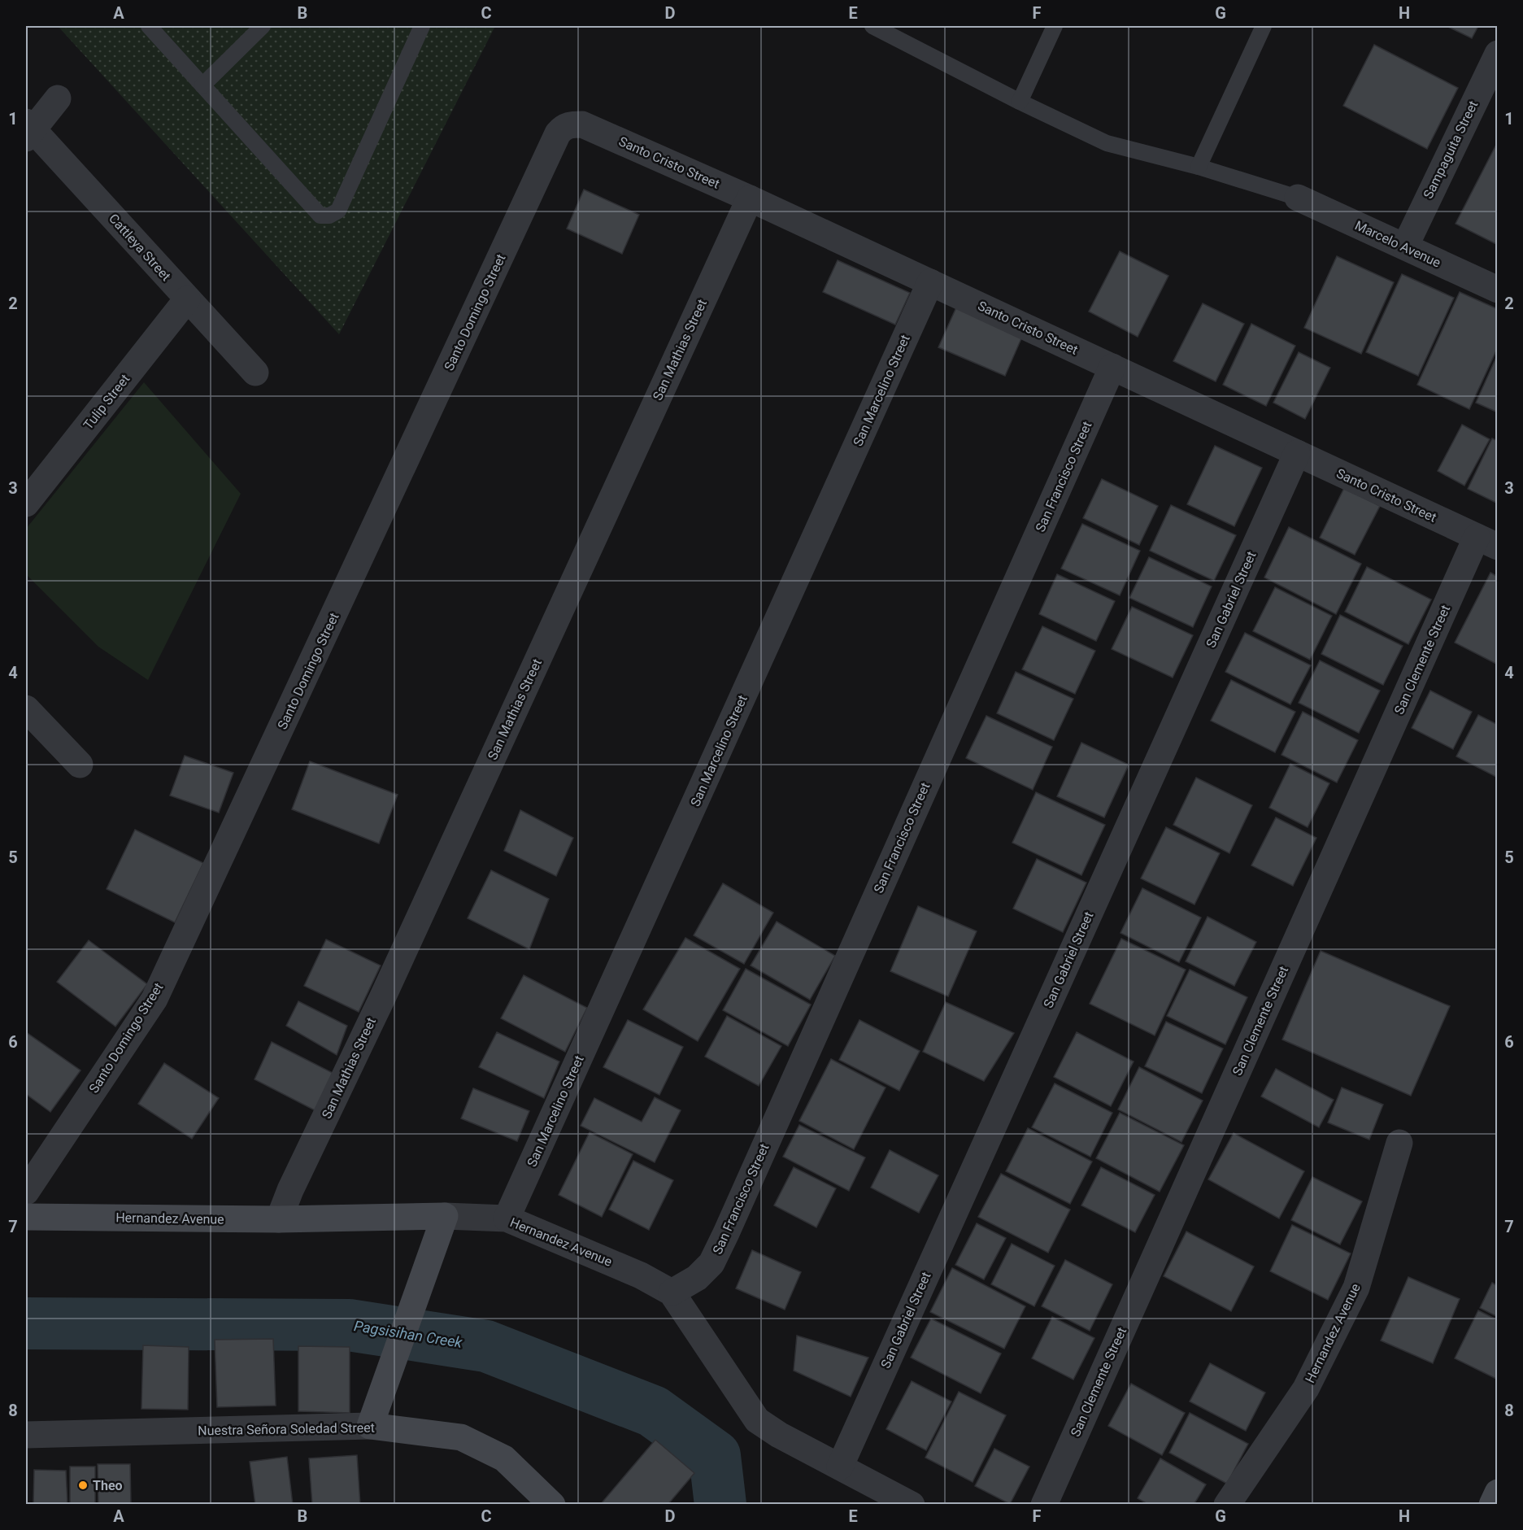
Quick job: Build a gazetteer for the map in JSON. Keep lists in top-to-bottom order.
{
  "streets": {
    "street": [
      "Sampaguita Street",
      "Santo Cristo Street",
      "Marcelo Avenue",
      "Cattleya Street",
      "Santo Domingo Street",
      "San Mathias Street",
      "San Marcelino Street",
      "Tulip Street",
      "San Francisco Street",
      "San Gabriel Street",
      "San Clemente Street",
      "Hernandez Avenue",
      "Nuestra Señora Soledad Street"
    ]
  },
  "crossings": [
    ["Sampaguita Street", "Marcelo Avenue"],
    ["Santo Cristo Street", "Santo Domingo Street"],
    ["Santo Cristo Street", "San Mathias Street"],
    ["Santo Cristo Street", "San Marcelino Street"],
    ["Santo Cristo Street", "San Francisco Street"],
    ["Santo Cristo Street", "San Gabriel Street"],
    ["Santo Cristo Street", "San Clemente Street"],
    ["Cattleya Street", "Tulip Street"],
    ["San Mathias Street", "Hernandez Avenue"],
    ["San Marcelino Street", "Hernandez Avenue"],
    ["San Francisco Street", "Hernandez Avenue"],
    ["San Gabriel Street", "Hernandez Avenue"]
  ],
  "water": ["Pagsisihan Creek"],
  "places": ["Theo"],
  "grid": {
    "columns": [
      "A",
      "B",
      "C",
      "D",
      "E",
      "F",
      "G",
      "H"
    ],
    "rows": [
      "1",
      "2",
      "3",
      "4",
      "5",
      "6",
      "7",
      "8"
    ]
  }
}
